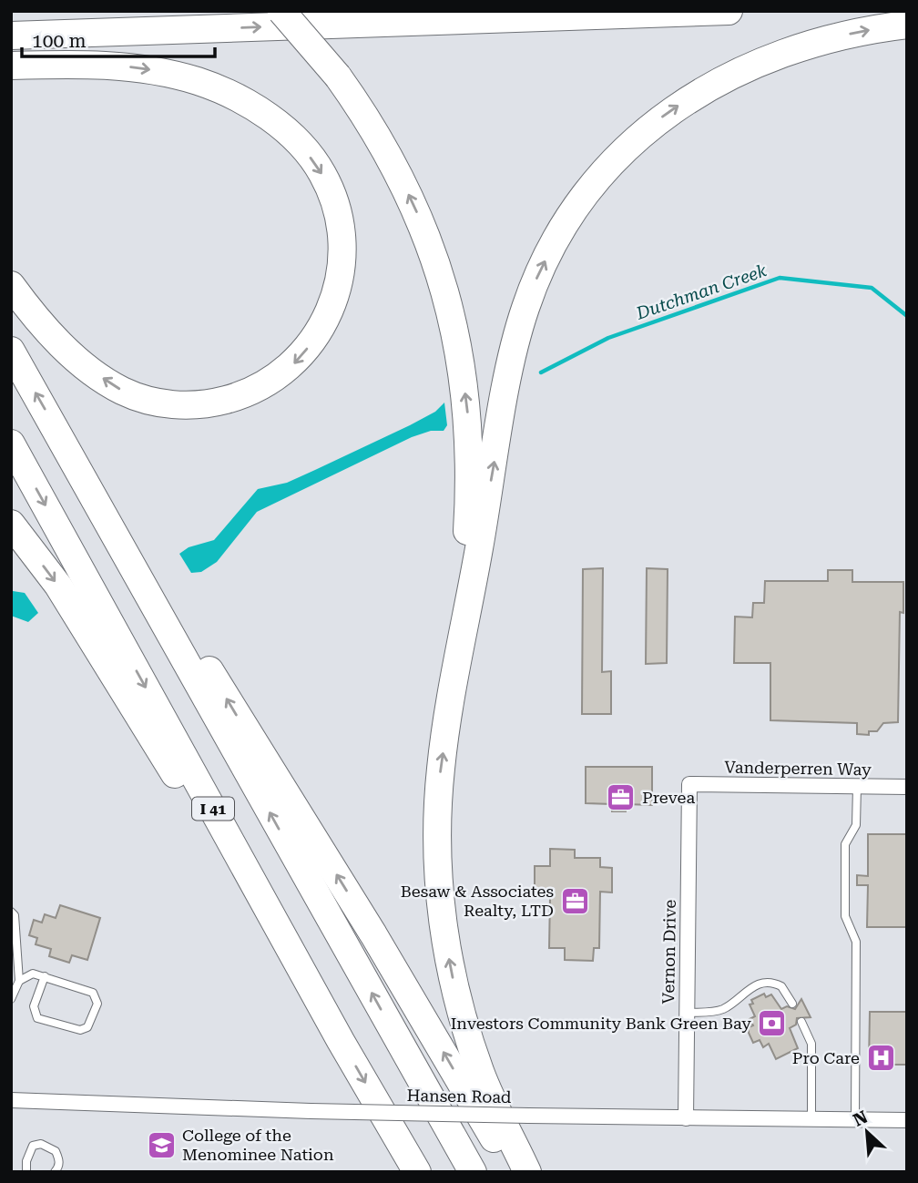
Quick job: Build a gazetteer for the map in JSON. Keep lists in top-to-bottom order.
{
  "streets": {
    "highway": ["I 41"],
    "street": ["Vanderperren Way", "Vernon Drive", "Hansen Road"]
  },
  "crossings": [
    ["Vanderperren Way", "Vernon Drive"],
    ["Vernon Drive", "Hansen Road"]
  ],
  "water": ["Dutchman Creek"],
  "places": {
    "office": ["Prevea", "Besaw & Associates Realty, LTD"],
    "bank": ["Investors Community Bank Green Bay"],
    "hospital": ["Pro Care"],
    "school or university": ["College of the Menominee Nation"]
  },
  "scale_bar": "100 m",
  "north": "top left"
}
